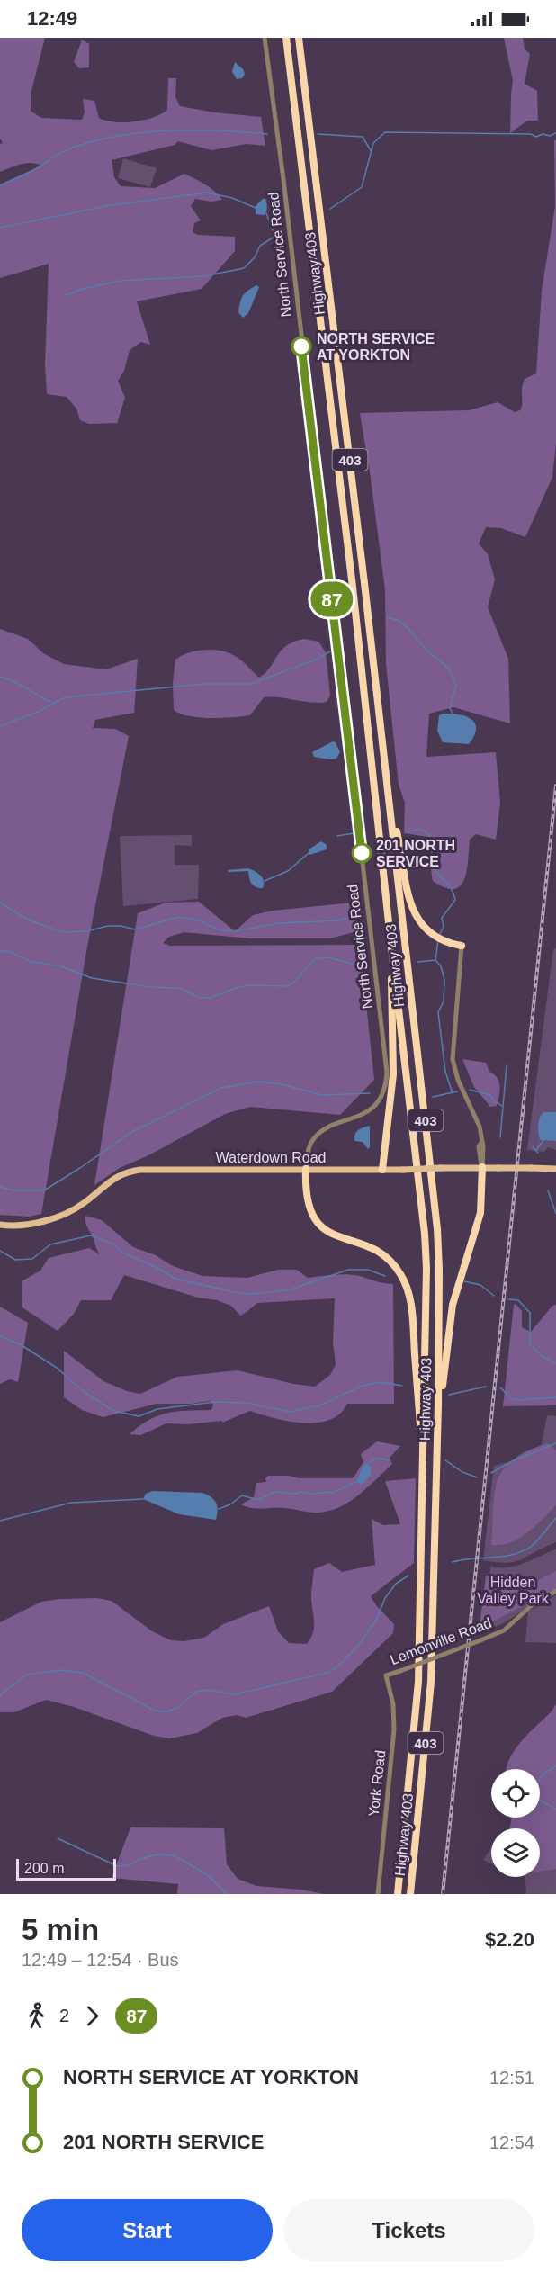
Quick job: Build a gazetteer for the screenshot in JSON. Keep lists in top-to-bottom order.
{
  "streets": {
    "highway": ["Highway 403", "403"],
    "main road": ["Waterdown Road"],
    "street": ["North Service Road", "Lemonville Road", "York Road"]
  },
  "crossings": [
    ["North Service Road", "Waterdown Road"],
    ["Lemonville Road", "York Road"]
  ],
  "parks": ["Hidden Valley Park"],
  "places": ["NORTH SERVICE AT YORKTON", "201 NORTH SERVICE"],
  "lines": ["bus line 87"],
  "scale_bar": "200 m",
  "page": {
    "status": "12:49",
    "on_map": "87",
    "scale": "200 m",
    "heading": ["5 min", "12:49 – 12:54 · Bus", "$2.20"],
    "legs": ["2", "87"],
    "list": [
      {
        "name": "NORTH SERVICE AT YORKTON",
        "value": "12:51"
      },
      {
        "name": "201 NORTH SERVICE",
        "value": "12:54"
      }
    ],
    "buttons": ["Start", "Tickets"]
  }
}
